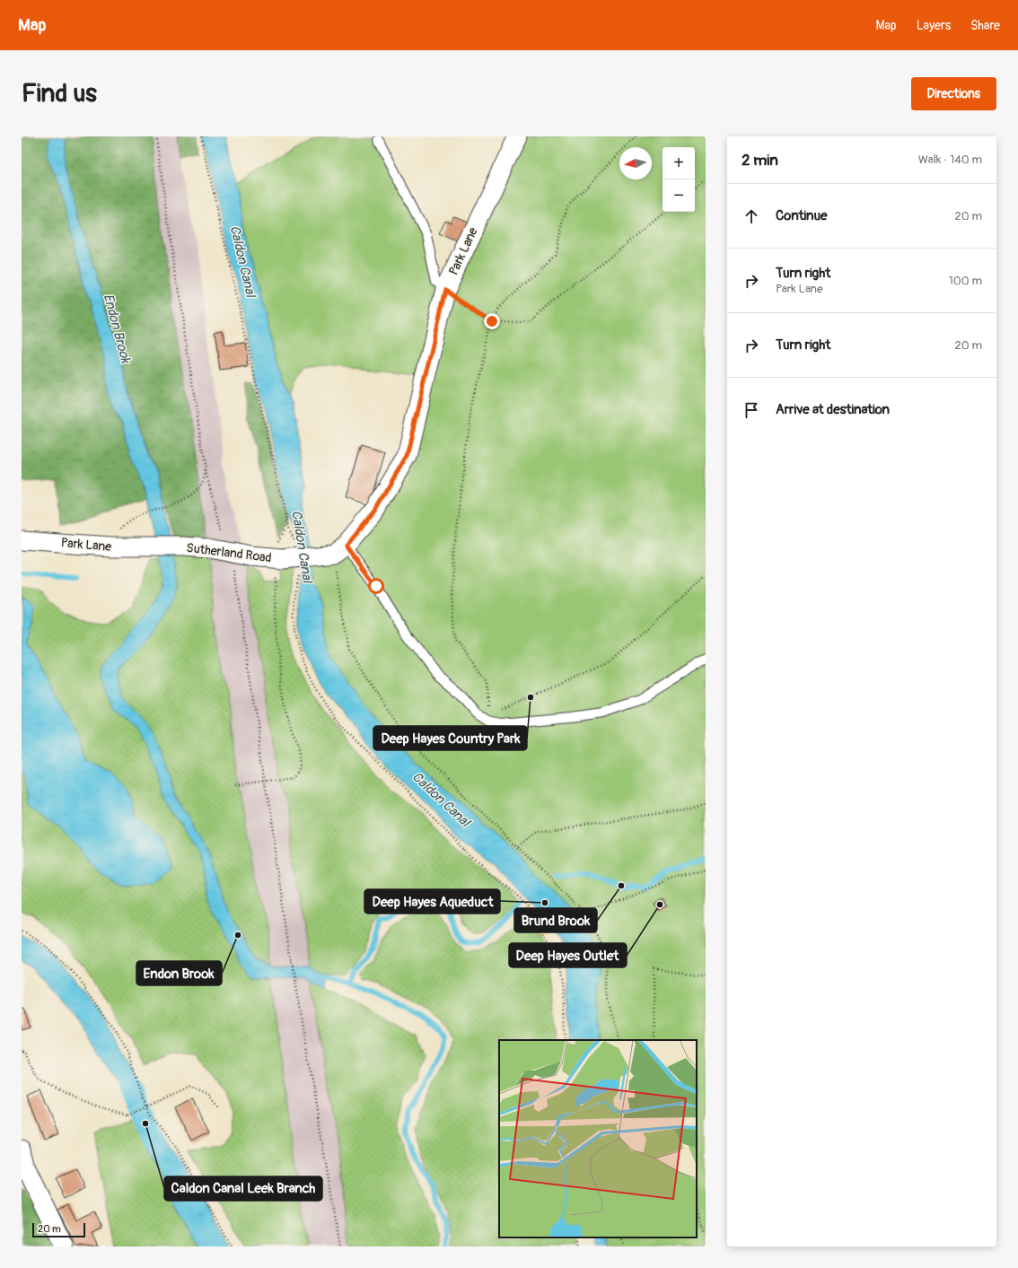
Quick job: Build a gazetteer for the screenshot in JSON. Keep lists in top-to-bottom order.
{
  "streets": {
    "street": ["Park Lane", "Sutherland Road"]
  },
  "crossings": [
    ["Park Lane", "Sutherland Road"]
  ],
  "water": ["Caldon Canal", "Endon Brook"],
  "places": [
    "Deep Hayes Country Park",
    "Brund Brook",
    "Deep Hayes Aqueduct",
    "Deep Hayes Outlet",
    "Endon Brook",
    "Caldon Canal Leek Branch"
  ],
  "scale_bar": "20 m",
  "north": "left",
  "page": {
    "header": "Map",
    "nav": ["Map", "Layers", "Share"],
    "buttons": "Directions",
    "title": "Find us",
    "heading": ["2 min", "Walk · 140 m"],
    "map_buttons": ["+", "−"],
    "list": [
      ["Continue", "20 m"],
      ["Turn right", "Park Lane", "100 m"],
      ["Turn right", "20 m"],
      "Arrive at destination"
    ],
    "scale": "20 m"
  }
}
